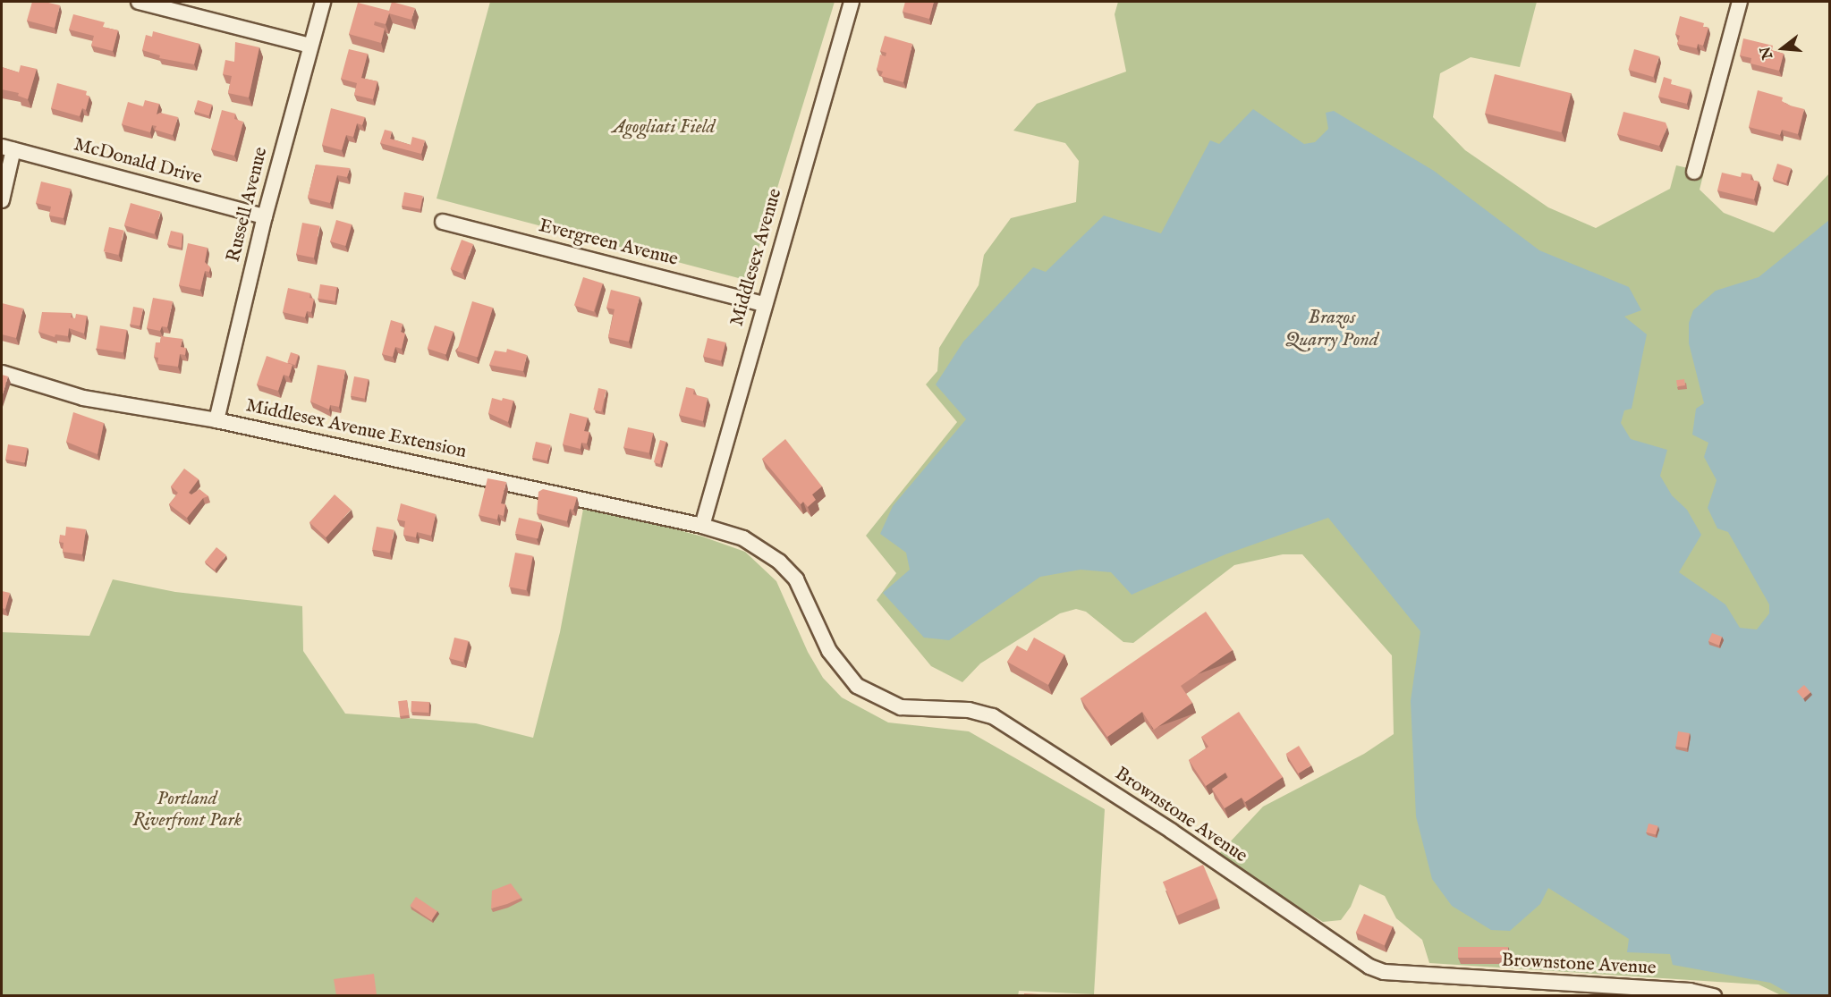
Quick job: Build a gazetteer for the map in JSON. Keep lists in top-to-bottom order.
{
  "streets": {
    "street": [
      "McDonald Drive",
      "Russell Avenue",
      "Evergreen Avenue",
      "Middlesex Avenue",
      "Middlesex Avenue Extension",
      "Brownstone Avenue"
    ]
  },
  "crossings": [
    ["McDonald Drive", "Russell Avenue"],
    ["Russell Avenue", "Middlesex Avenue Extension"],
    ["Evergreen Avenue", "Middlesex Avenue"],
    ["Middlesex Avenue", "Middlesex Avenue Extension"],
    ["Middlesex Avenue", "Brownstone Avenue"],
    ["Middlesex Avenue Extension", "Brownstone Avenue"]
  ],
  "water": ["Brazos Quarry Pond"],
  "parks": ["Agogliati Field", "Portland Riverfront Park"],
  "north": "left"
}
